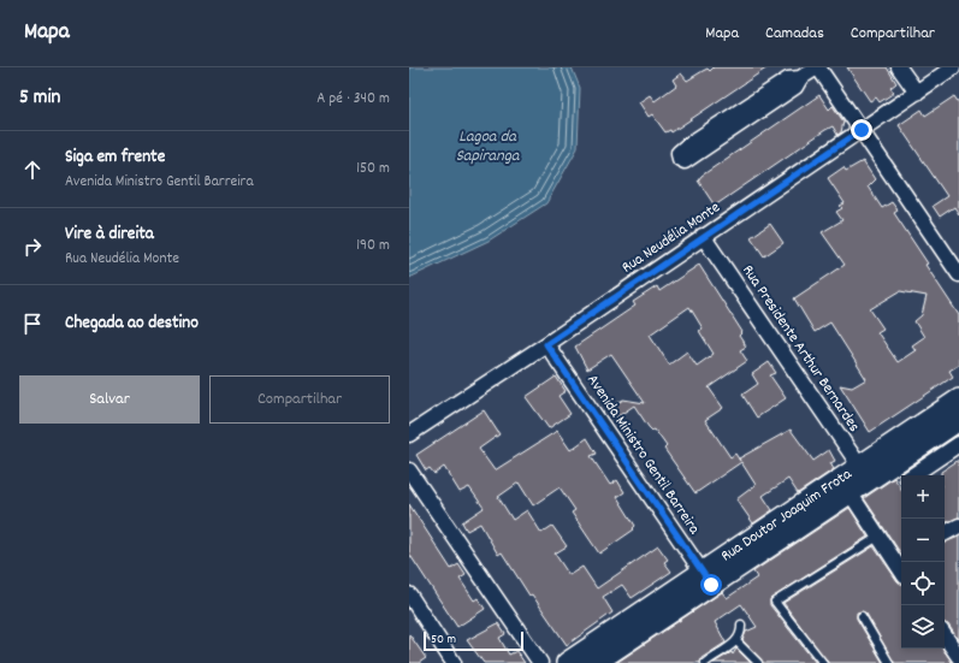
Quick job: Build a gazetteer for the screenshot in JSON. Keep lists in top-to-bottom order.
{
  "streets": {
    "street": [
      "Rua Neudélia Monte",
      "Rua Presidente Arthur Bernardes",
      "Avenida Ministro Gentil Barreira",
      "Rua Doutor Joaquim Frota"
    ]
  },
  "crossings": [
    ["Rua Neudélia Monte", "Rua Presidente Arthur Bernardes"],
    ["Rua Neudélia Monte", "Avenida Ministro Gentil Barreira"],
    ["Rua Presidente Arthur Bernardes", "Rua Doutor Joaquim Frota"],
    ["Avenida Ministro Gentil Barreira", "Rua Doutor Joaquim Frota"]
  ],
  "water": ["Lagoa da Sapiranga"],
  "scale_bar": "50 m",
  "page": {
    "header": "Mapa",
    "nav": ["Mapa", "Camadas", "Compartilhar"],
    "heading": ["5 min", "A pé · 340 m"],
    "list": [
      ["Siga em frente", "Avenida Ministro Gentil Barreira", "150 m"],
      ["Vire à direita", "Rua Neudélia Monte", "190 m"],
      "Chegada ao destino"
    ],
    "buttons": ["Salvar", "Compartilhar"],
    "map_buttons": ["+", "−"],
    "scale": "50 m"
  }
}
